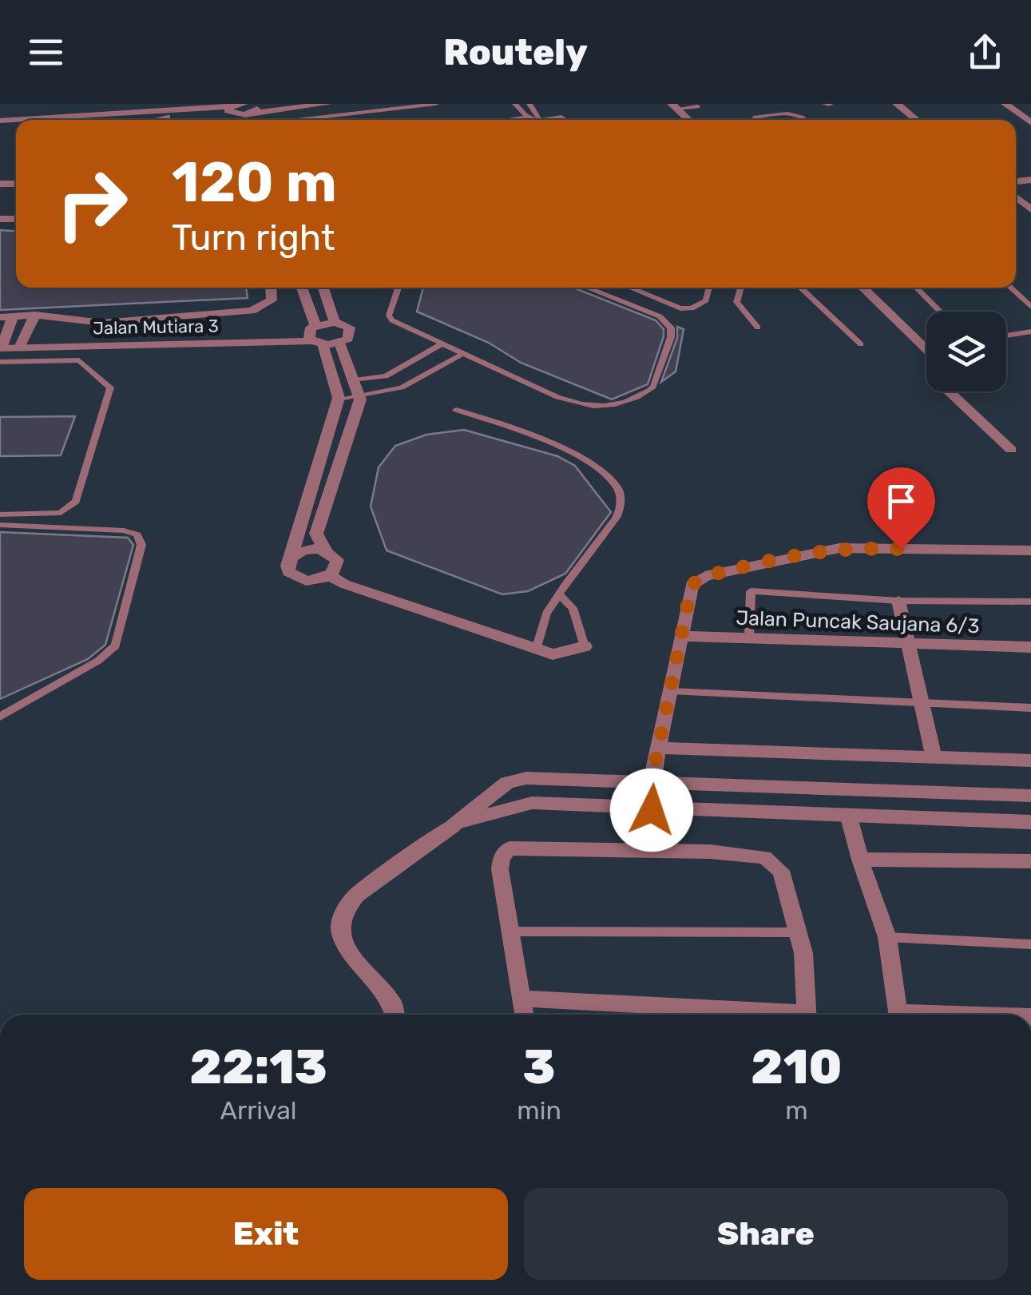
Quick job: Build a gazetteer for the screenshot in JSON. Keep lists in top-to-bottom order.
{
  "streets": {
    "street": ["Jalan Mutiara 3", "Jalan Puncak Saujana 6/3"]
  },
  "page": {
    "header": "Routely",
    "turn": ["120 m", "Turn right"],
    "eta": [
      "22:13",
      "Arrival",
      "3",
      "min",
      "210",
      "m"
    ],
    "buttons": ["Exit", "Share"]
  }
}
